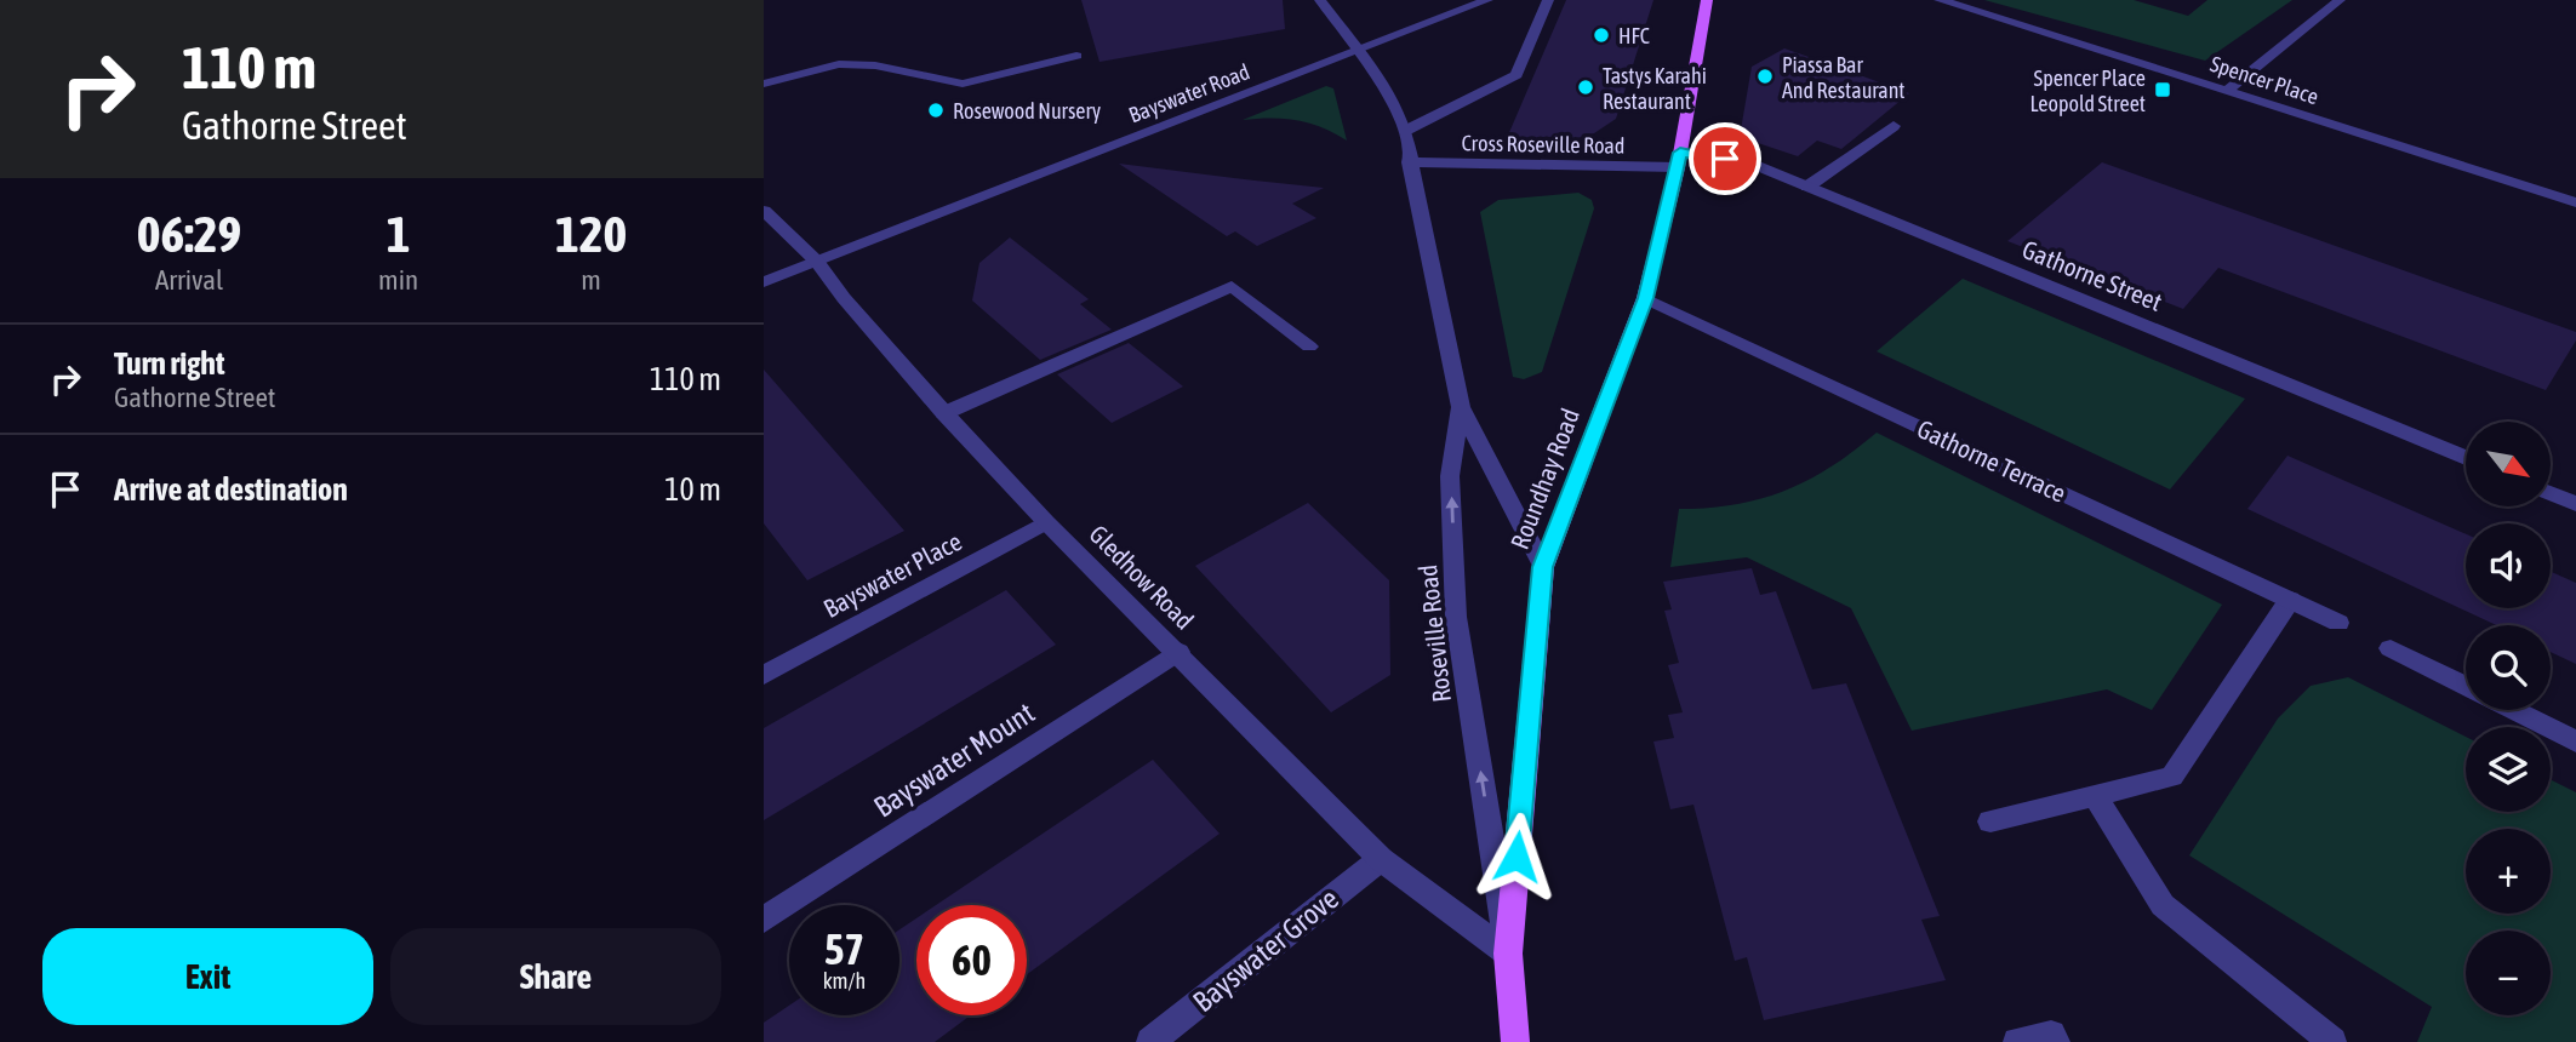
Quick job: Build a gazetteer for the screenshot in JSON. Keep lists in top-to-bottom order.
{
  "streets": {
    "main road": ["Roundhay Road"],
    "street": [
      "Spencer Place",
      "Bayswater Road",
      "Cross Roseville Road",
      "Gathorne Street",
      "Gathorne Terrace",
      "Bayswater Place",
      "Gledhow Road",
      "Roseville Road",
      "Bayswater Mount",
      "Bayswater Grove"
    ]
  },
  "crossings": [
    ["Bayswater Road", "Gledhow Road"],
    ["Bayswater Road", "Roseville Road"],
    ["Cross Roseville Road", "Gathorne Street"],
    ["Cross Roseville Road", "Roundhay Road"],
    ["Cross Roseville Road", "Roseville Road"],
    ["Gathorne Street", "Roundhay Road"],
    ["Gathorne Terrace", "Roundhay Road"],
    ["Roundhay Road", "Gledhow Road"],
    ["Roundhay Road", "Roseville Road"],
    ["Bayswater Place", "Gledhow Road"],
    ["Gledhow Road", "Roseville Road"],
    ["Gledhow Road", "Bayswater Mount"],
    ["Gledhow Road", "Bayswater Grove"]
  ],
  "places": {
    "other": [
      "HFC",
      "Piassa Bar And Restaurant",
      "Tastys Karahi Restaurant",
      "Rosewood Nursery"
    ],
    "transit": ["Spencer Place Leopold Street"]
  },
  "north": "bottom right",
  "page": {
    "turn": ["110 m", "Gathorne Street"],
    "eta": [
      "06:29",
      "Arrival",
      "1",
      "min",
      "120",
      "m"
    ],
    "list": [
      {
        "name": "Turn right",
        "note": "Gathorne Street",
        "value": "110 m"
      },
      {
        "name": "Arrive at destination",
        "value": "10 m"
      }
    ],
    "map_buttons": ["+", "−"],
    "speed": "57 km/h",
    "limit": "60",
    "buttons": ["Exit", "Share"]
  }
}
